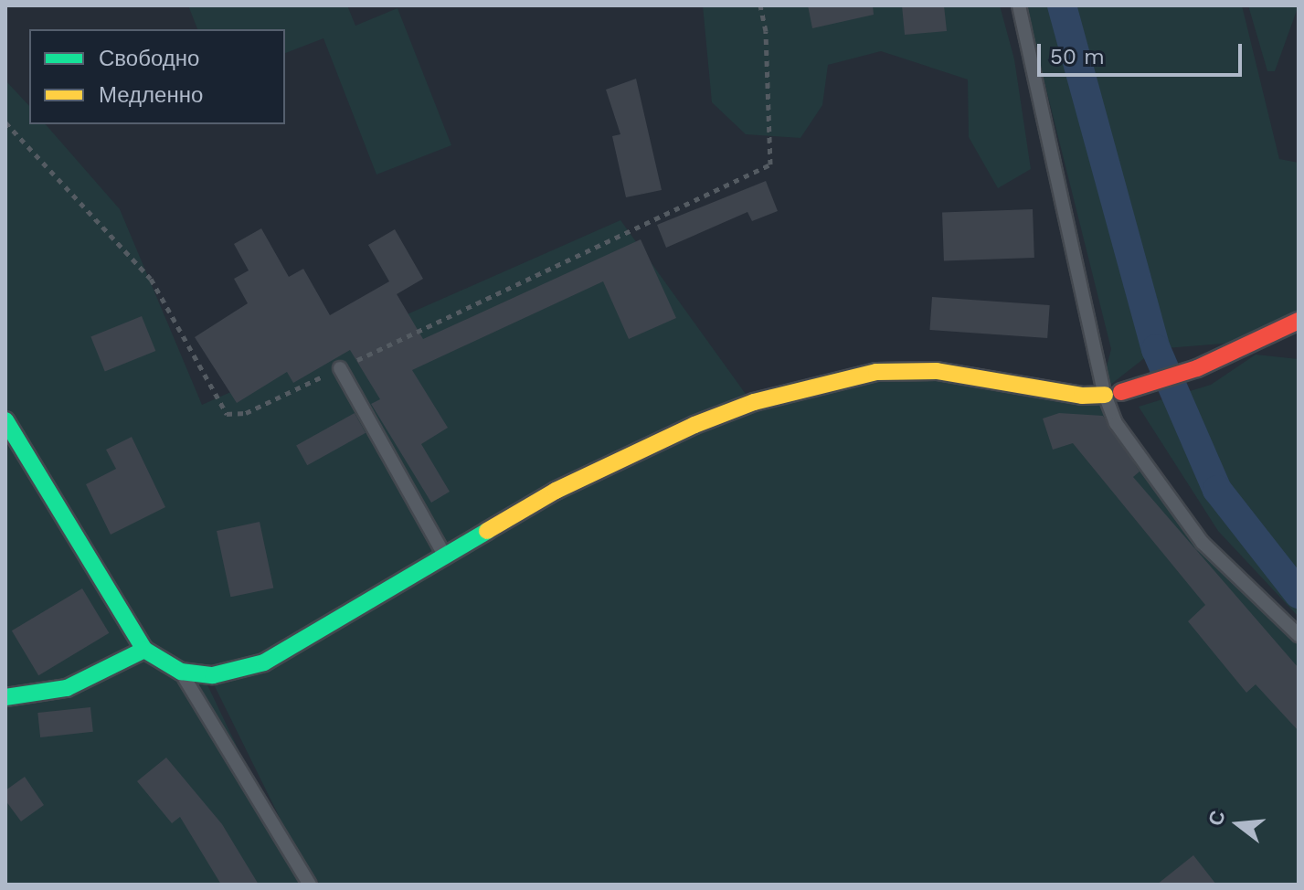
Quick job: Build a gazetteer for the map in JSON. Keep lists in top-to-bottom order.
{
  "legend": ["Свободно", "Медленно"],
  "scale_bar": "50 m",
  "north": "left"
}
